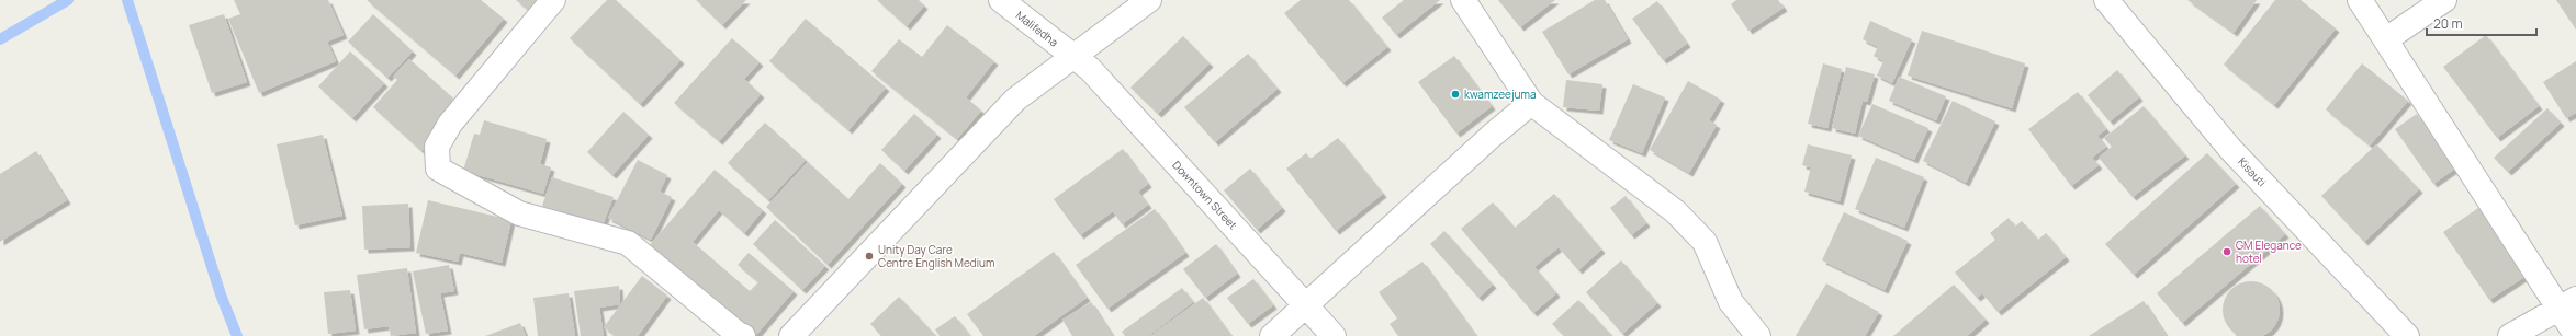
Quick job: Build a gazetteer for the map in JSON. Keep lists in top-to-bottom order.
{
  "streets": {
    "street": ["Malifedha", "Kisauti", "Downtown Street"]
  },
  "crossings": [
    ["Malifedha", "Downtown Street"]
  ],
  "places": ["kwamzeejuma", "GM Elegance hotel", "Unity Day Care Centre English Medium"],
  "scale_bar": "20 m"
}
